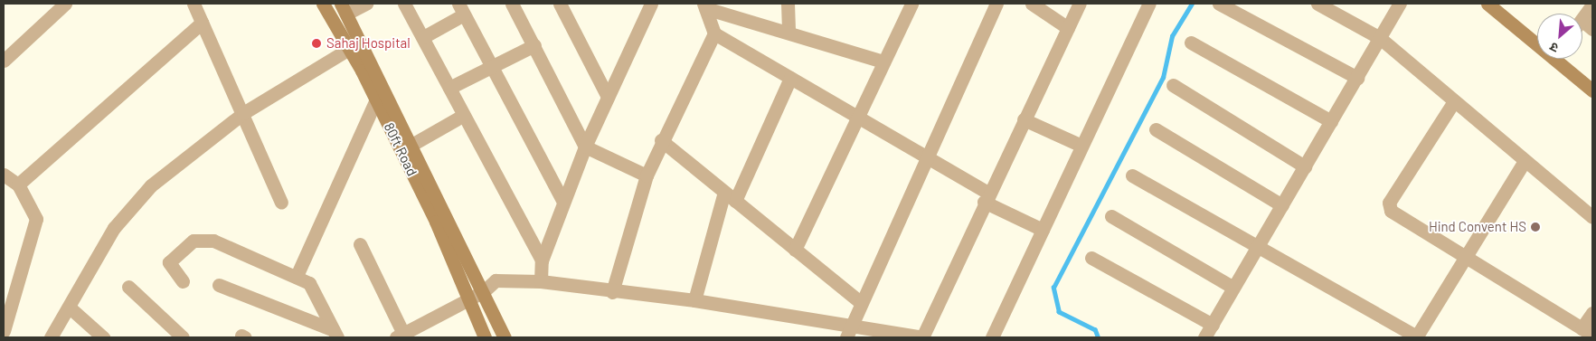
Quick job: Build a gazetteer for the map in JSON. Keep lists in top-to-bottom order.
{
  "streets": {
    "main road": ["80ft Road"]
  },
  "places": ["Sahaj Hospital", "Hind Convent HS"],
  "north": "bottom left"
}
